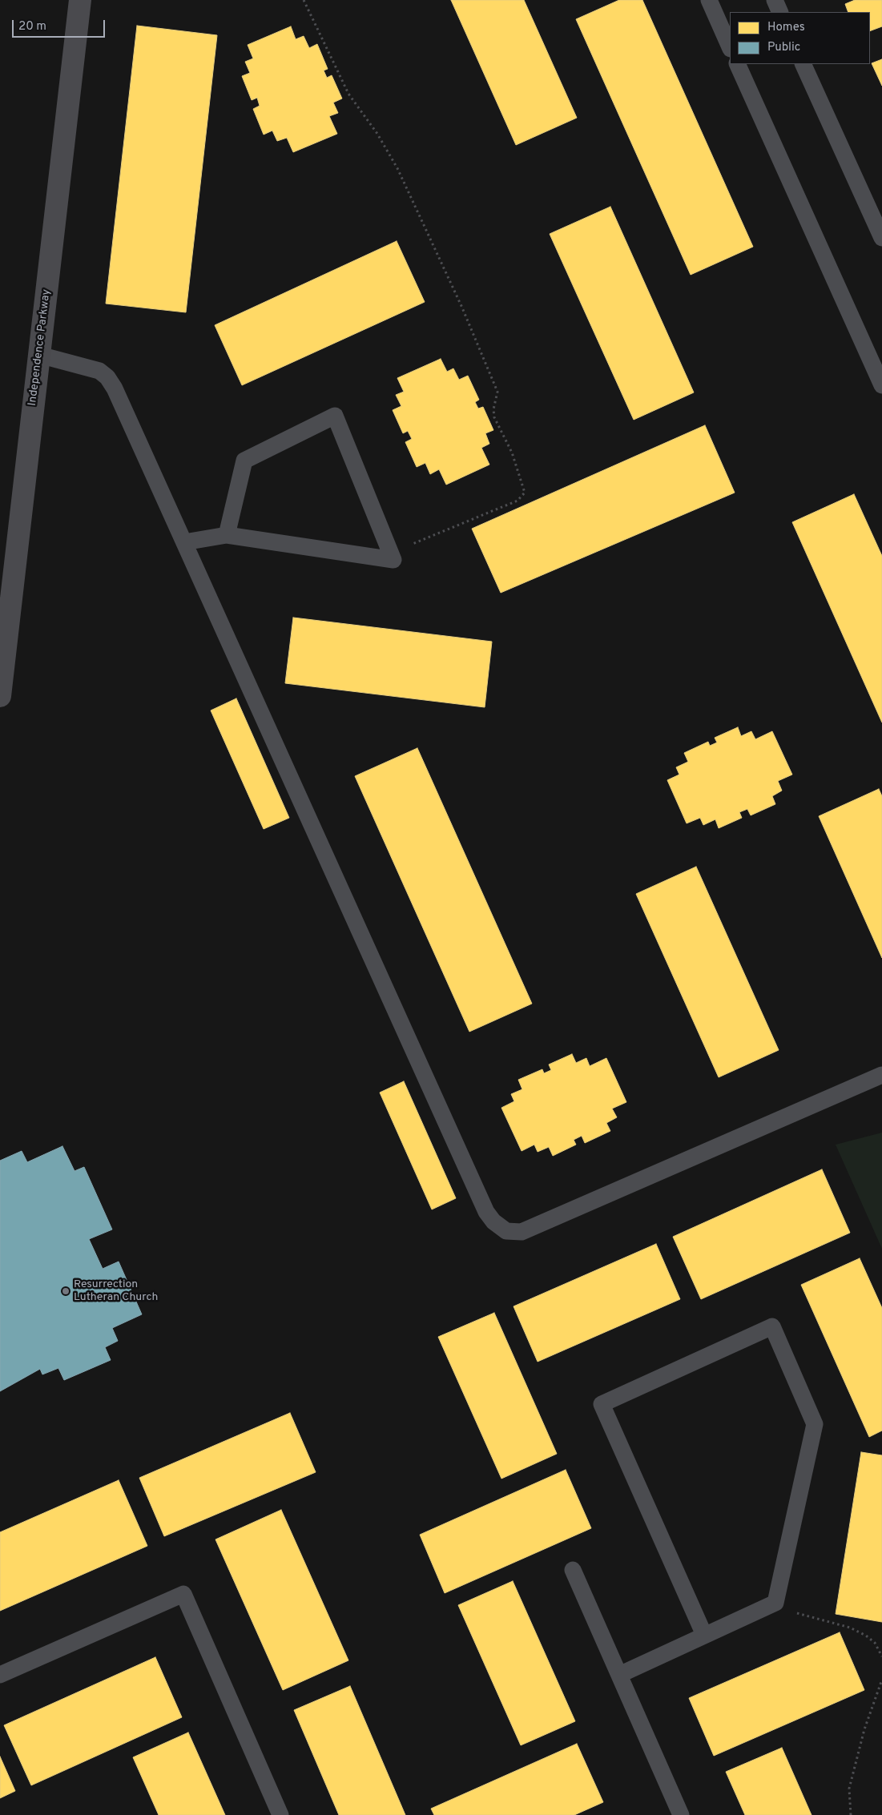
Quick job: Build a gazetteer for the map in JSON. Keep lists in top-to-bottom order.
{
  "streets": {
    "main road": ["Independence Parkway"]
  },
  "places": ["Resurrection Lutheran Church"],
  "legend": ["Homes", "Public"],
  "scale_bar": "20 m"
}
